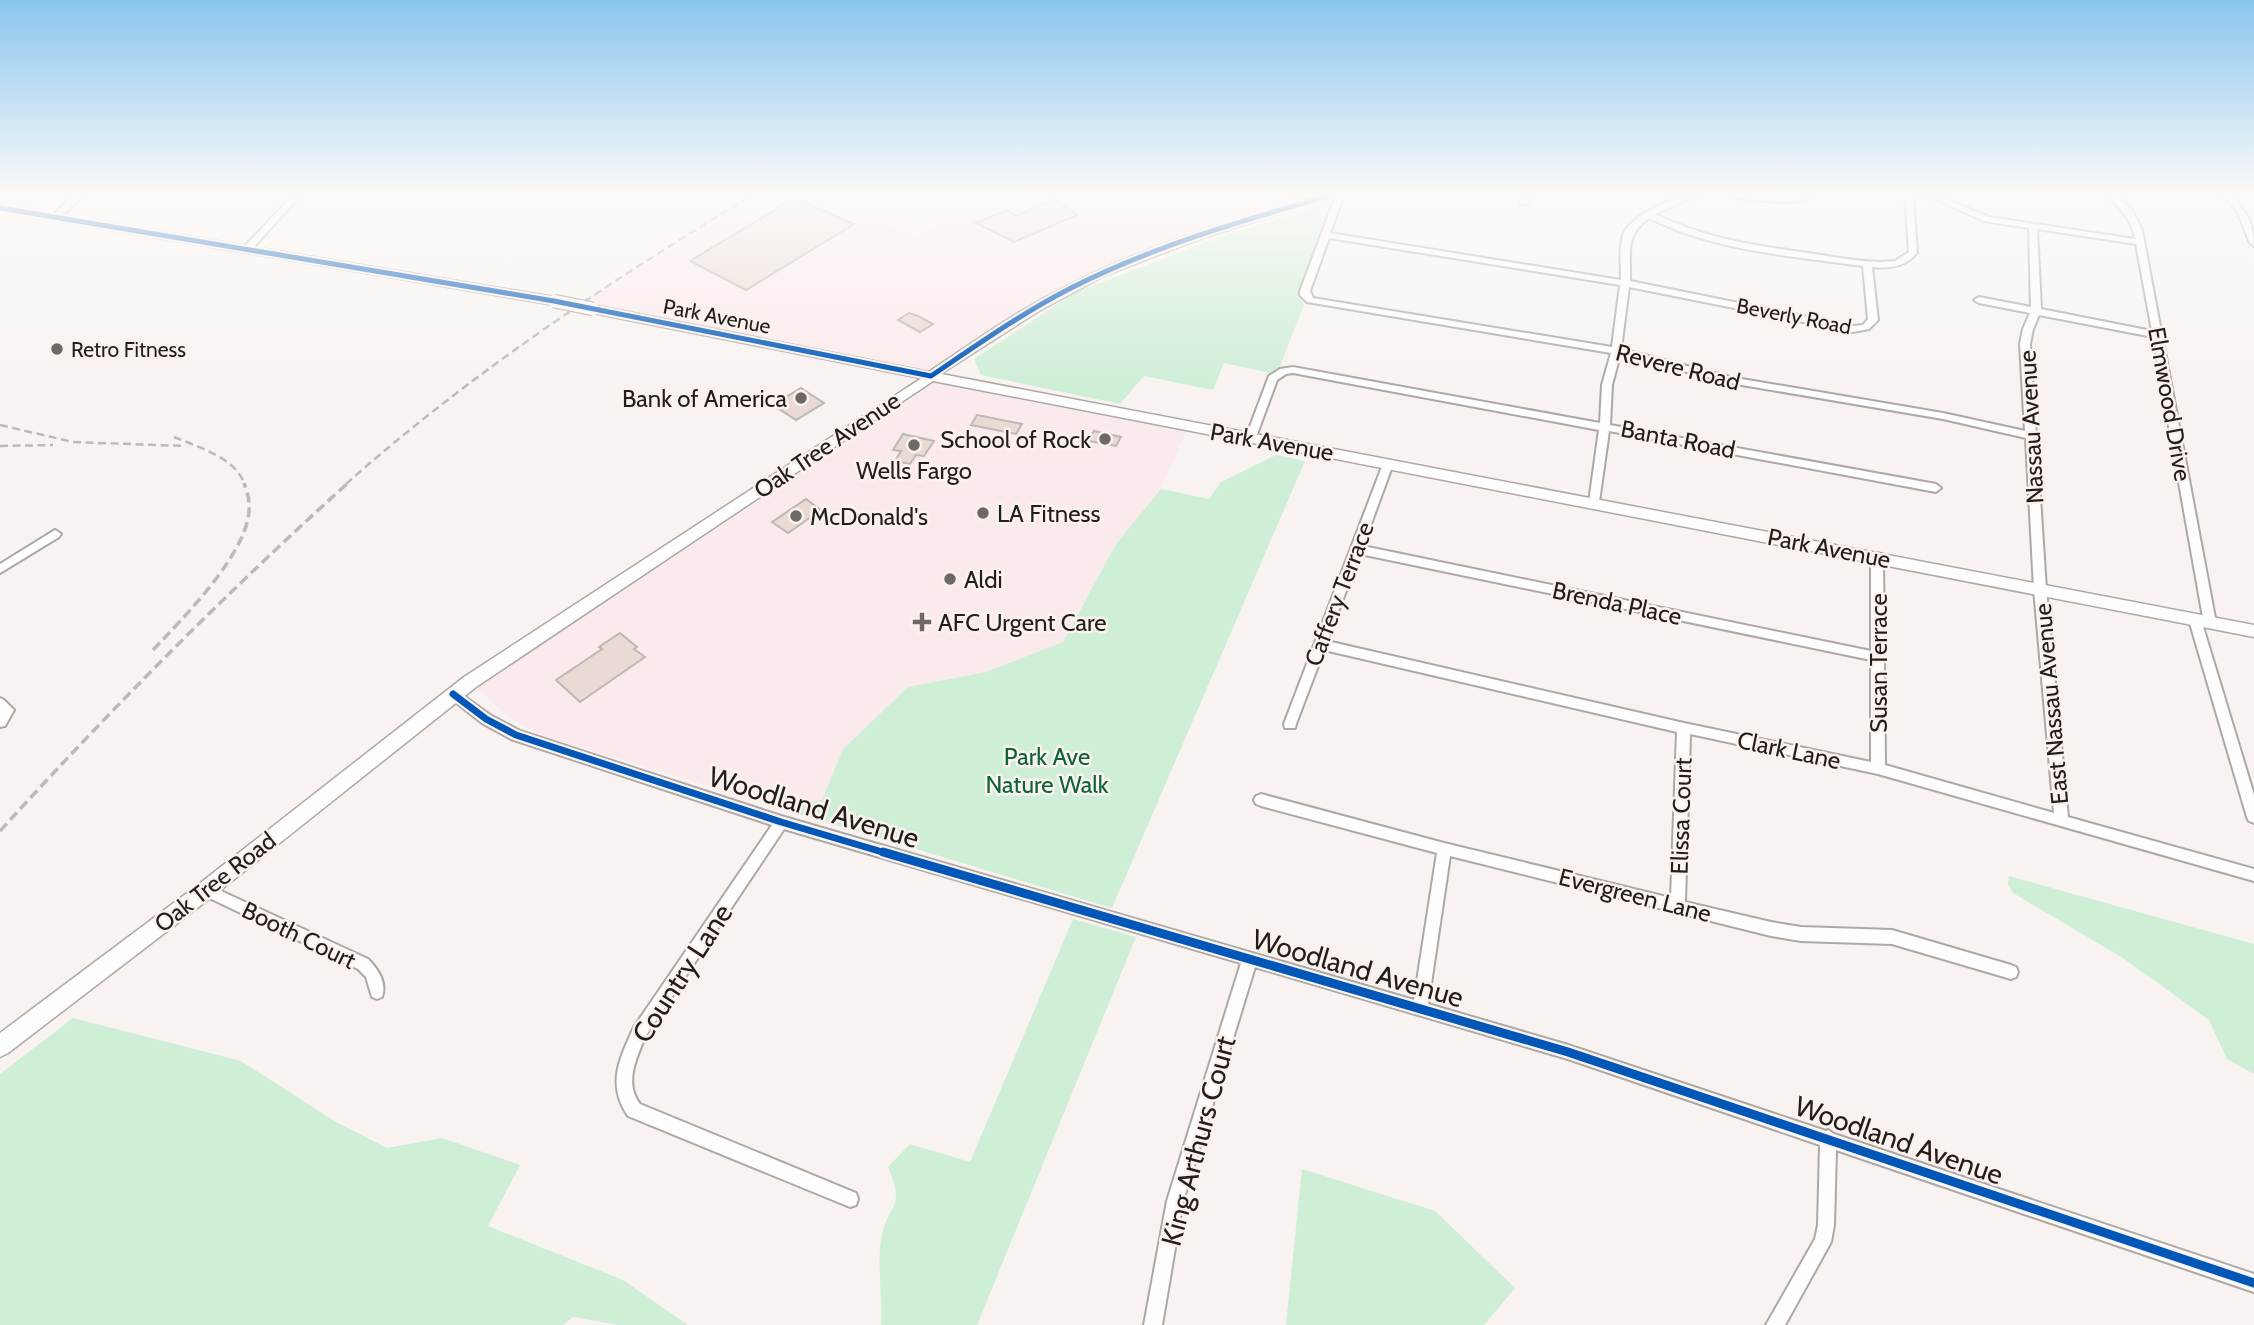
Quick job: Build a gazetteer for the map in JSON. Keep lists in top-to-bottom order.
{
  "streets": {
    "main road": ["Park Avenue", "Oak Tree Avenue", "Oak Tree Road"],
    "street": [
      "Beverly Road",
      "Revere Road",
      "Elmwood Drive",
      "Nassau Avenue",
      "Banta Road",
      "Caffery Terrace",
      "Brenda Place",
      "Susan Terrace",
      "East Nassau Avenue",
      "Clark Lane",
      "Woodland Avenue",
      "Elissa Court",
      "Evergreen Lane",
      "Booth Court",
      "Country Lane",
      "King Arthurs Court"
    ]
  },
  "crossings": [
    ["Park Avenue", "Elmwood Drive"],
    ["Park Avenue", "Nassau Avenue"],
    ["Park Avenue", "Oak Tree Avenue"],
    ["Park Avenue", "Caffery Terrace"],
    ["Park Avenue", "Susan Terrace"],
    ["Park Avenue", "East Nassau Avenue"],
    ["Revere Road", "Nassau Avenue"],
    ["Nassau Avenue", "East Nassau Avenue"],
    ["Oak Tree Avenue", "Woodland Avenue"],
    ["Oak Tree Avenue", "Oak Tree Road"],
    ["Caffery Terrace", "Brenda Place"],
    ["Caffery Terrace", "Clark Lane"],
    ["Brenda Place", "Susan Terrace"],
    ["Susan Terrace", "Clark Lane"],
    ["East Nassau Avenue", "Clark Lane"],
    ["Clark Lane", "Elissa Court"],
    ["Woodland Avenue", "Country Lane"],
    ["Woodland Avenue", "King Arthurs Court"],
    ["Elissa Court", "Evergreen Lane"],
    ["Oak Tree Road", "Booth Court"]
  ],
  "parks": ["Park Ave Nature Walk"],
  "places": {
    "other": [
      "Retro Fitness",
      "Bank of America",
      "School of Rock",
      "Wells Fargo",
      "LA Fitness",
      "McDonald's",
      "Aldi"
    ],
    "health": ["AFC Urgent Care"]
  }
}
